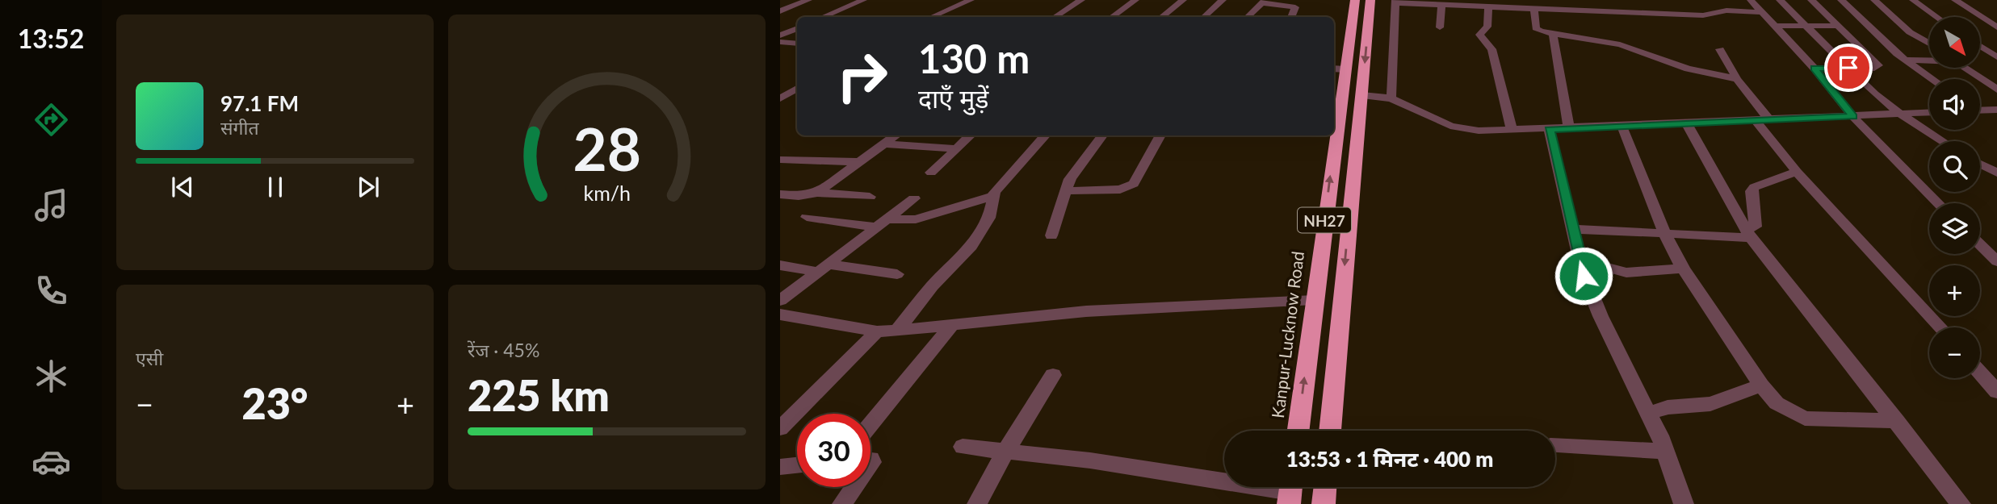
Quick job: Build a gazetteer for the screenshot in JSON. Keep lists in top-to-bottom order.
{
  "streets": {
    "highway": ["NH27", "Kanpur-Lucknow Road"]
  },
  "north": "bottom right",
  "page": {
    "tabs": "13:52",
    "map_buttons": ["+", "−"],
    "turn": ["130 m", "दाएँ मुड़ें"],
    "song": ["97.1 FM", "संगीत"],
    "tile": [
      "एसी",
      ["रेंज · 45%", "225 km"]
    ],
    "heat": ["−", "23°", "+"],
    "limit": "30",
    "trip": "13:53 · 1 मिनट · 400 m",
    "gauge": ["28", "km/h"]
  }
}
